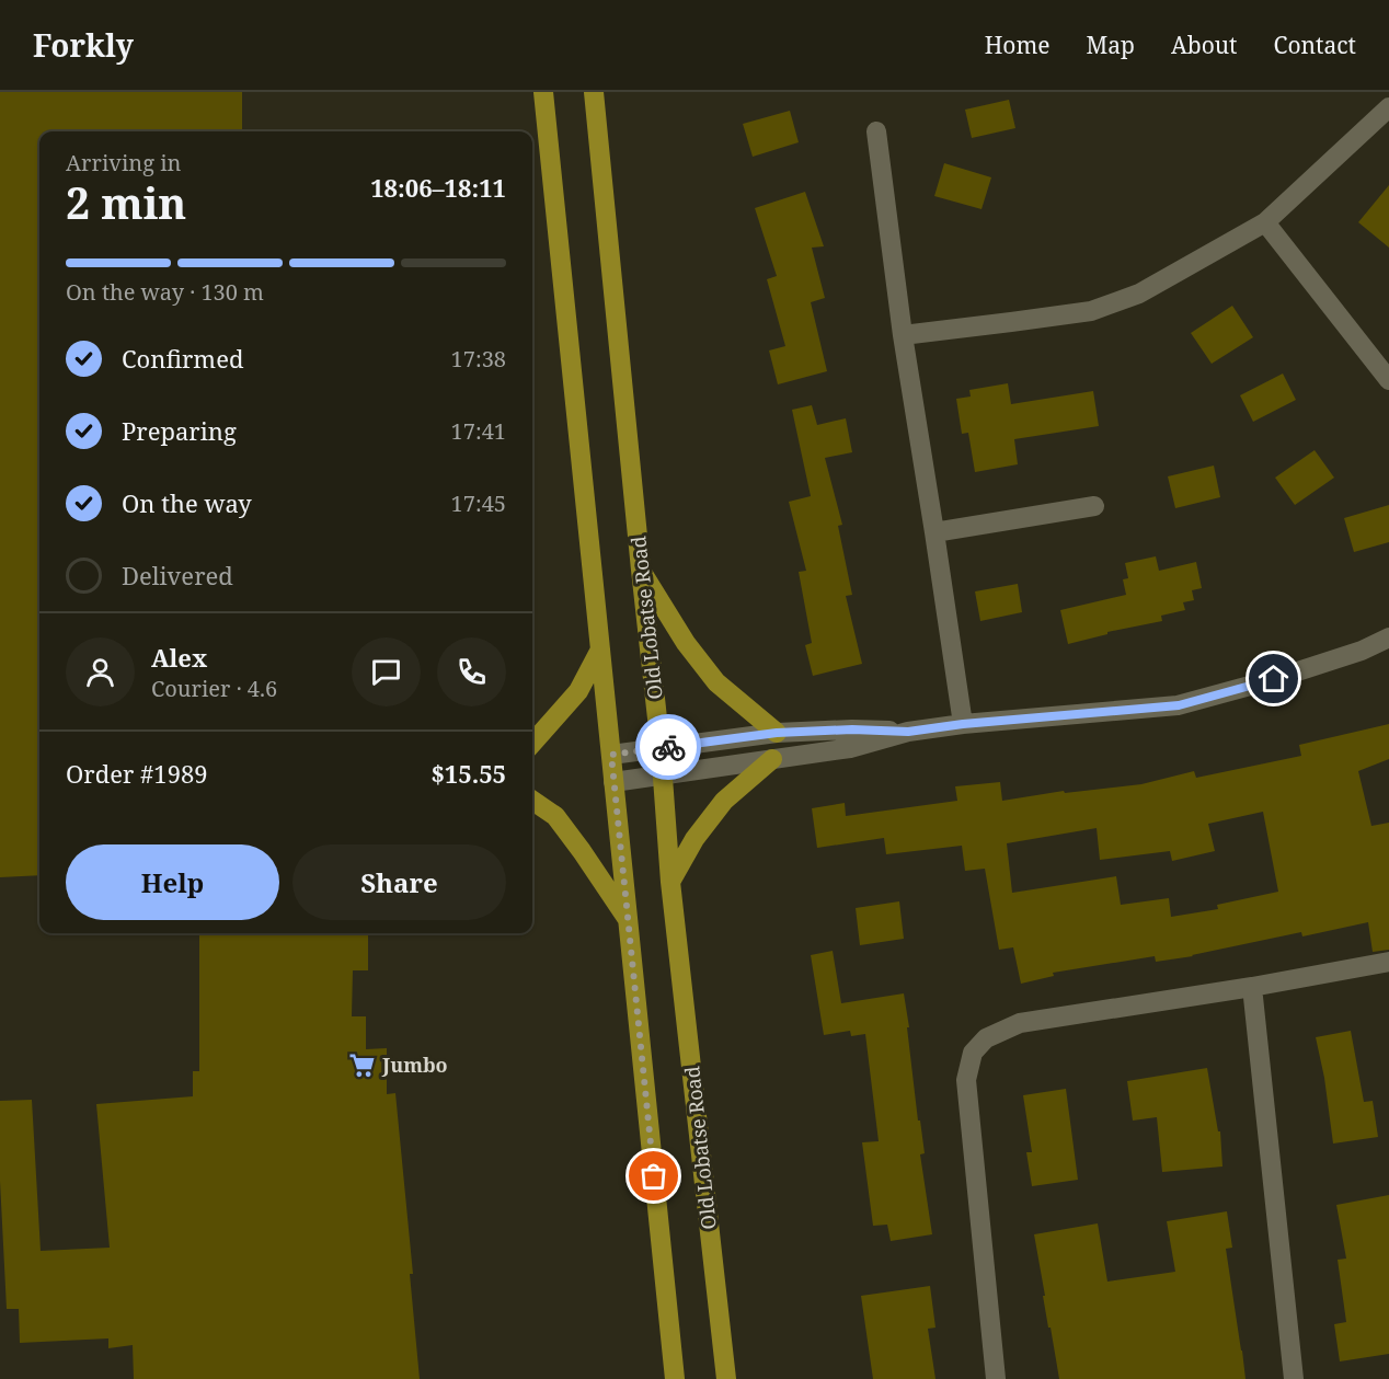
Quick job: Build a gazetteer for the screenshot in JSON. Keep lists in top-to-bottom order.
{
  "streets": {
    "main road": ["Old Lobatse Road"]
  },
  "places": {
    "supermarket": ["Jumbo"]
  },
  "page": {
    "header": "Forkly",
    "nav": [
      "Home",
      "Map",
      "About",
      "Contact"
    ],
    "heading": ["2 min", "Arriving in", "18:06–18:11"],
    "panel": [
      "Alex",
      "Courier · 4.6",
      "Order #1989",
      "$15.55"
    ],
    "bar": "On the way · 130 m",
    "list": [
      ["Confirmed", "17:38"],
      ["Preparing", "17:41"],
      ["On the way", "17:45"],
      "Delivered"
    ],
    "buttons": ["Help", "Share"]
  }
}
